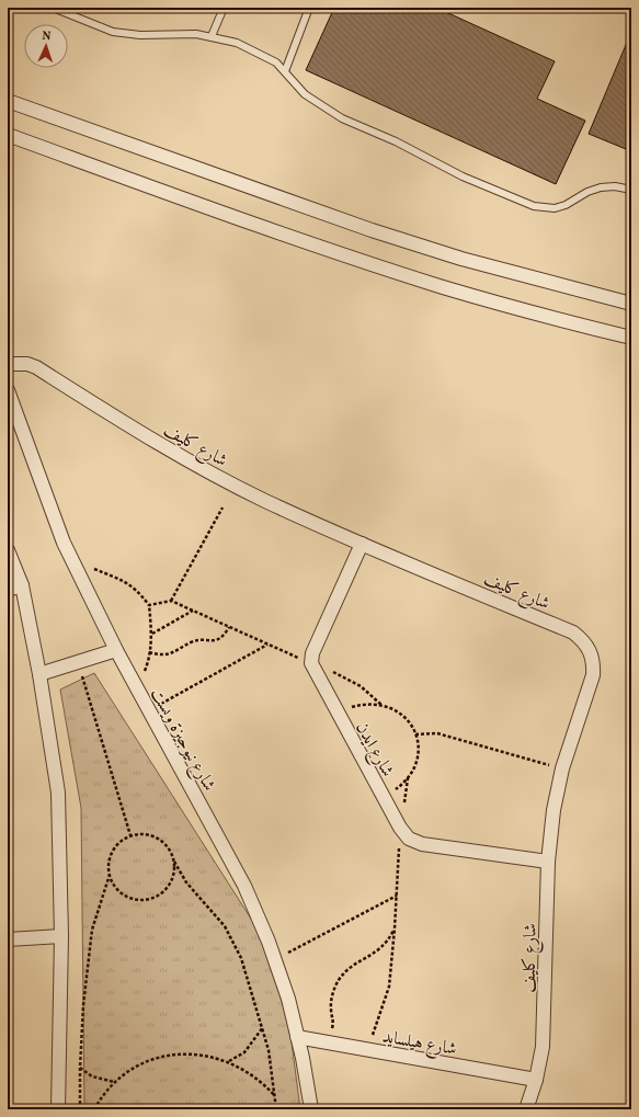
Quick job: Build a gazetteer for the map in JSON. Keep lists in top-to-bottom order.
{
  "streets": {
    "street": [
      "شارع كليف",
      "شارع نيوجيزة ويست",
      "شارع ايدن",
      "شارع هيلسايد"
    ]
  },
  "crossings": [
    ["شارع كليف", "شارع ايدن"],
    ["شارع كليف", "شارع هيلسايد"],
    ["شارع نيوجيزة ويست", "شارع هيلسايد"]
  ],
  "north": "top"
}
